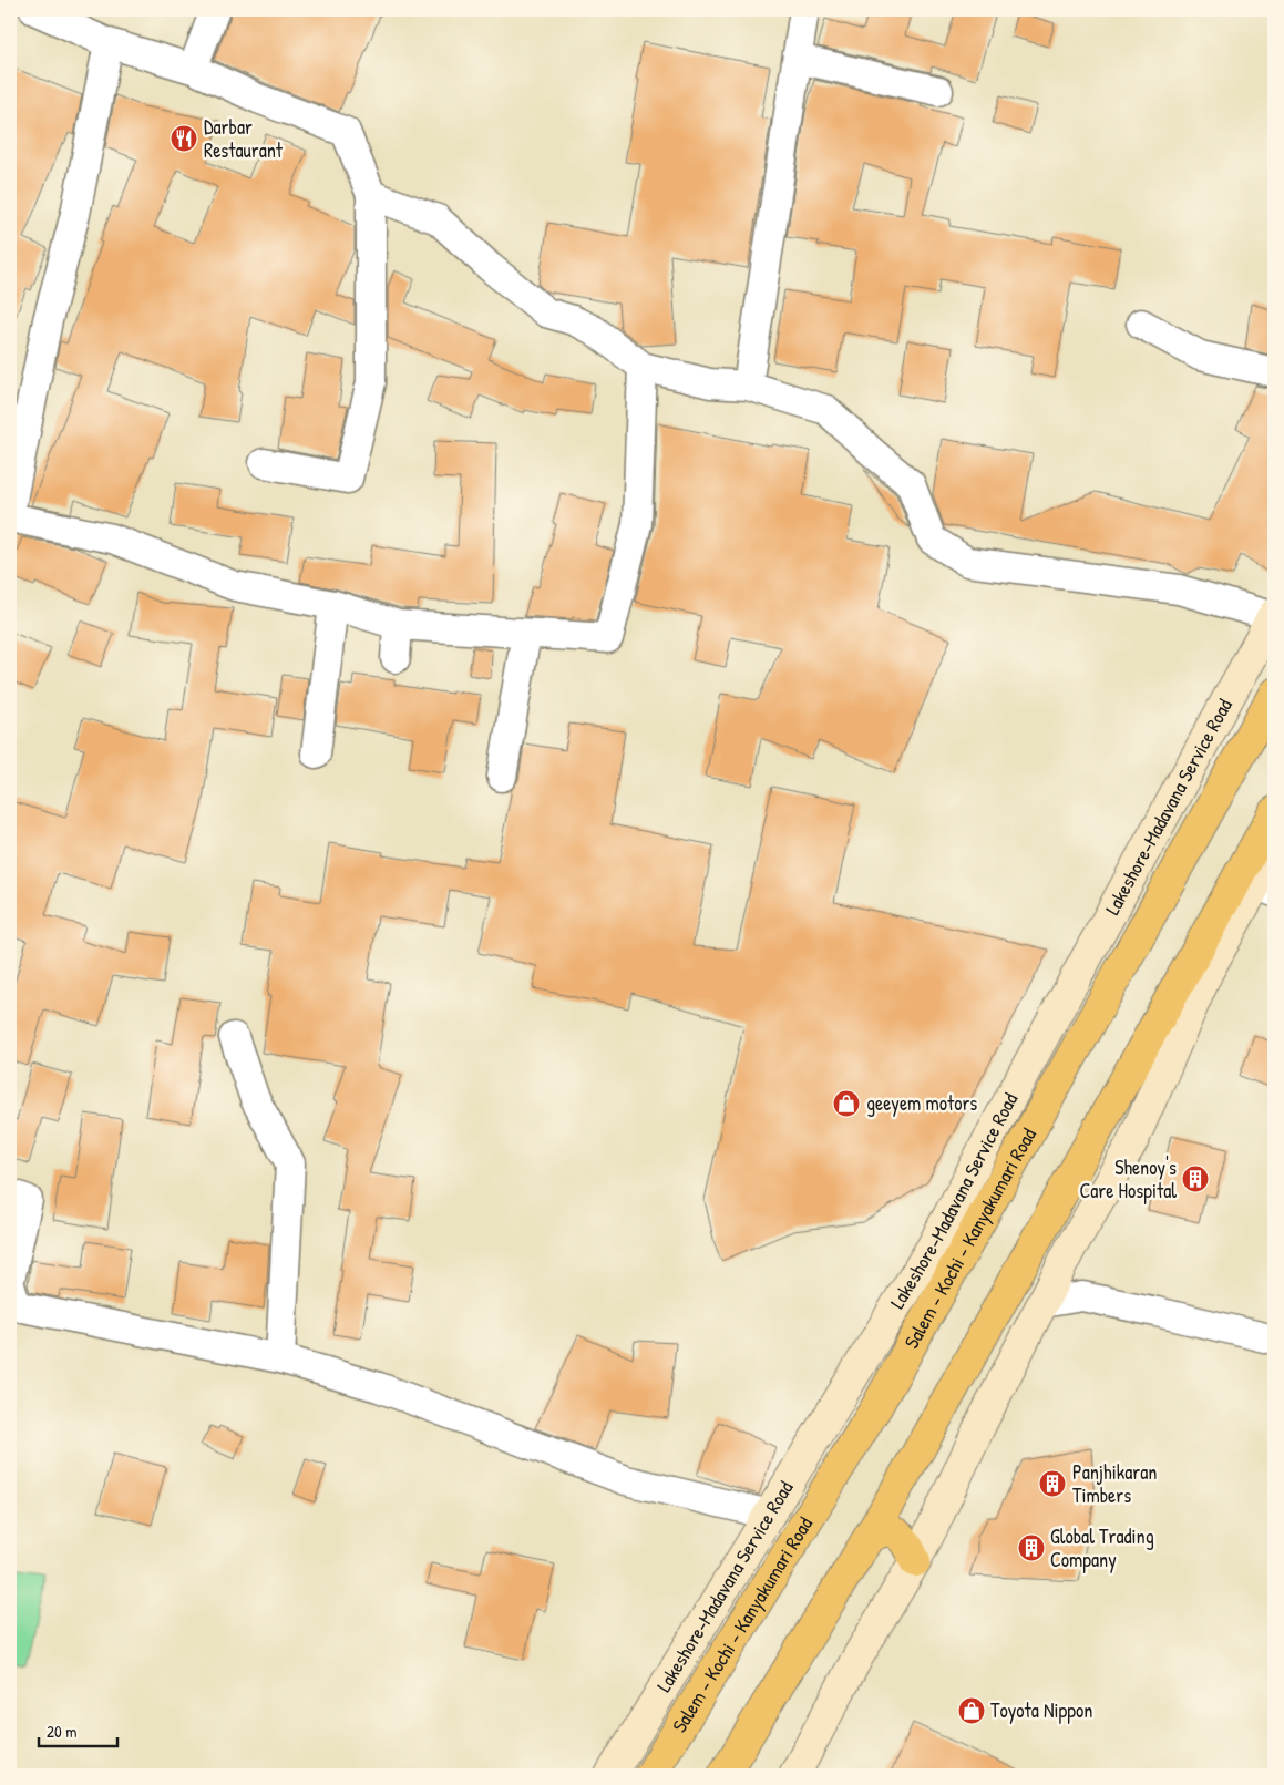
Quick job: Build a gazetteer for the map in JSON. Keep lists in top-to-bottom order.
{
  "streets": {
    "highway": ["Salem - Kochi - Kanyakumari Road"],
    "street": ["Lakeshore-Madavana Service Road"]
  },
  "places": {
    "restaurant": ["Darbar Restaurant"],
    "shop": ["geeyem motors", "Toyota Nippon"],
    "building": ["Shenoy's Care Hospital", "Panjhikaran Timbers", "Global Trading Company"]
  },
  "scale_bar": "20 m"
}
